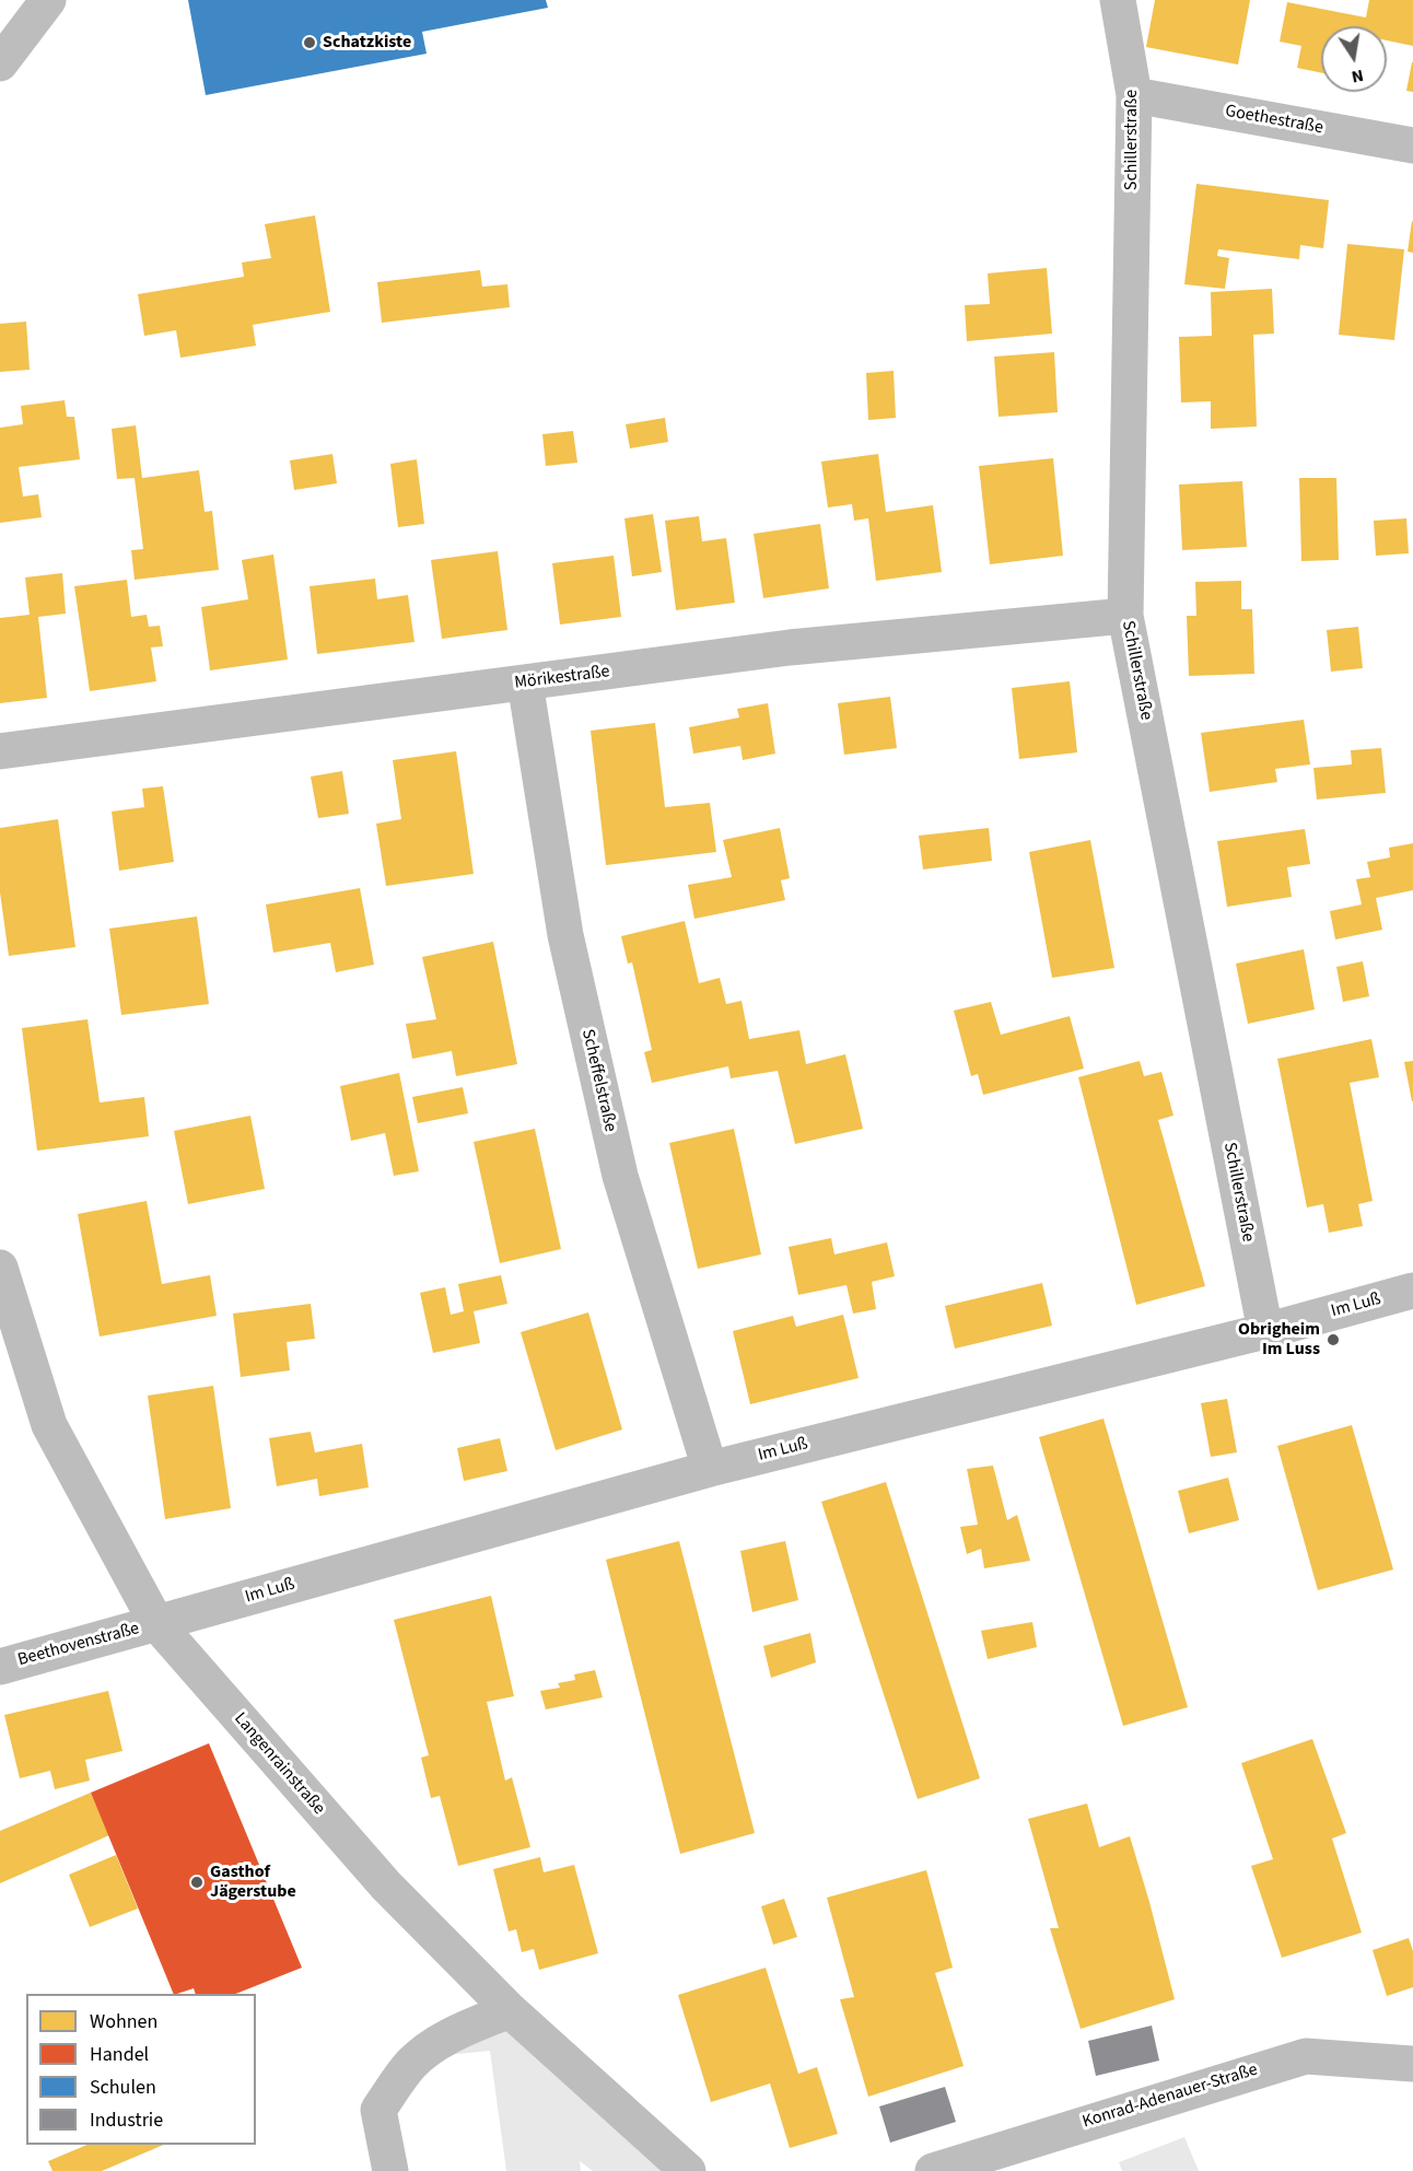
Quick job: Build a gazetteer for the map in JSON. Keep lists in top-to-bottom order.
{
  "streets": {
    "street": [
      "Goethestraße",
      "Schillerstraße",
      "Mörikestraße",
      "Scheffelstraße",
      "Im Luß",
      "Beethovenstraße",
      "Langenrainstraße",
      "Konrad-Adenauer-Straße"
    ]
  },
  "crossings": [
    ["Goethestraße", "Schillerstraße"],
    ["Schillerstraße", "Mörikestraße"],
    ["Schillerstraße", "Im Luß"],
    ["Mörikestraße", "Scheffelstraße"],
    ["Scheffelstraße", "Im Luß"],
    ["Im Luß", "Beethovenstraße"],
    ["Im Luß", "Langenrainstraße"],
    ["Beethovenstraße", "Langenrainstraße"]
  ],
  "places": ["Schatzkiste", "Obrigheim Im Luss", "Gasthof Jägerstube"],
  "legend": [
    "Wohnen",
    "Handel",
    "Schulen",
    "Industrie"
  ],
  "north": "bottom"
}
